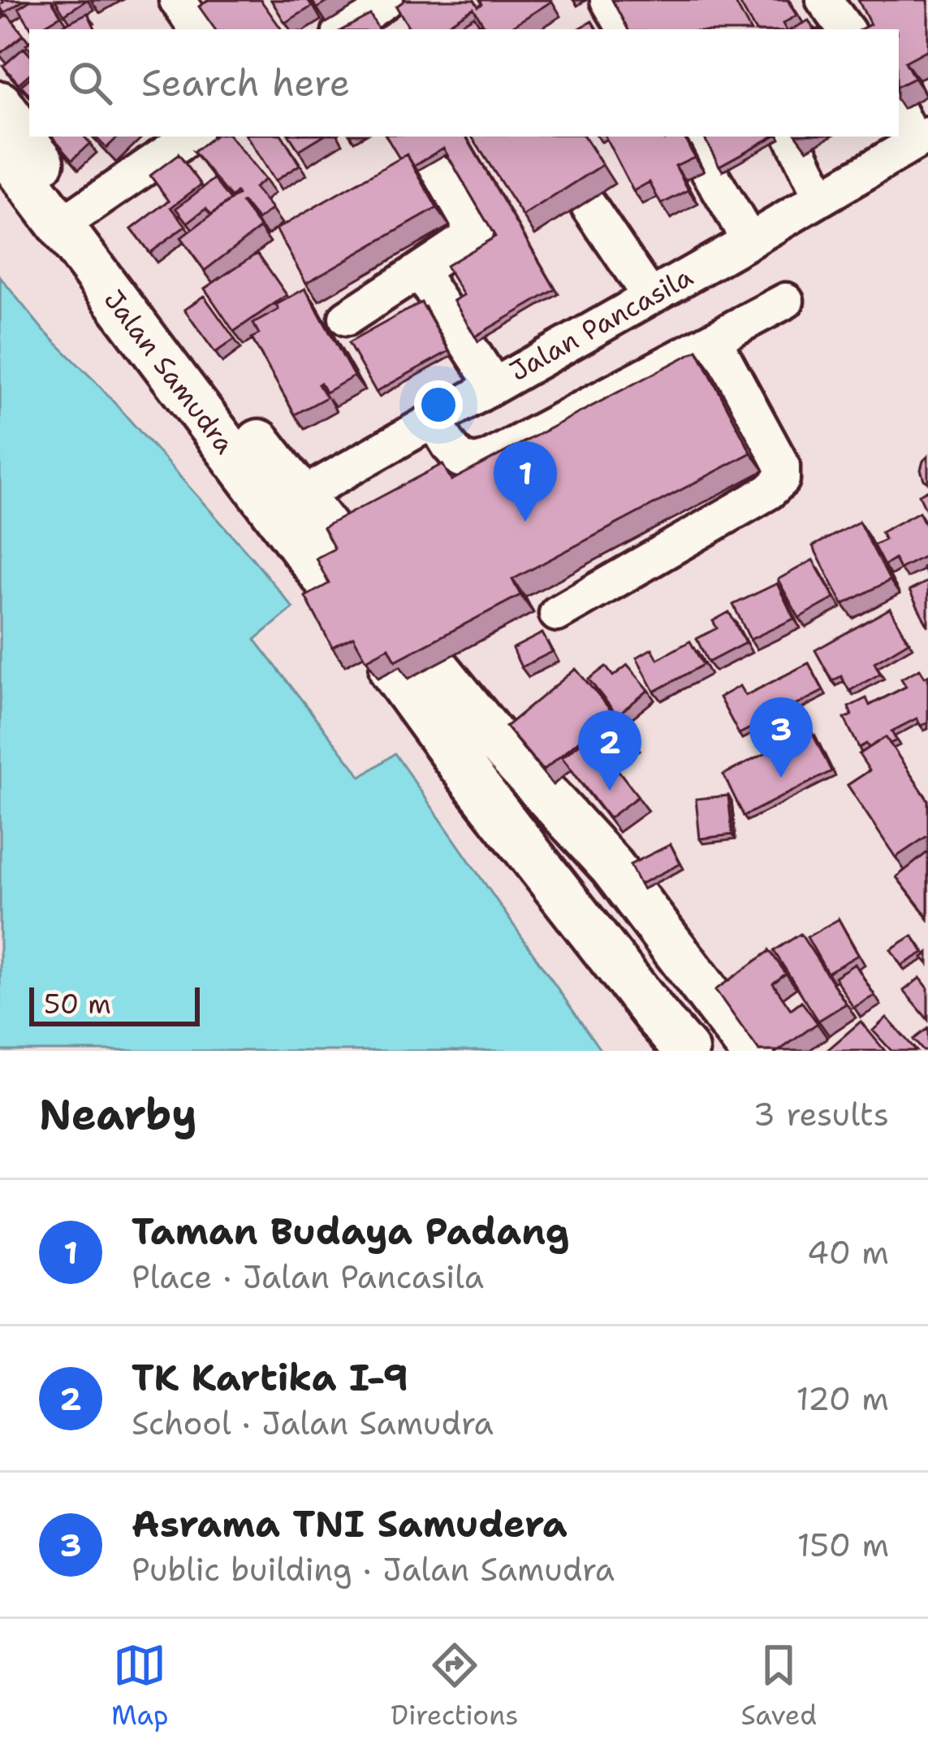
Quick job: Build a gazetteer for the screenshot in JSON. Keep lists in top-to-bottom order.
{
  "streets": {
    "main road": ["Jalan Samudra"],
    "street": ["Jalan Pancasila"]
  },
  "crossings": [
    ["Jalan Pancasila", "Jalan Samudra"]
  ],
  "scale_bar": "50 m",
  "page": {
    "search": "Search here",
    "pins": ["1", "3", "2"],
    "scale": "50 m",
    "heading": ["Nearby", "3 results"],
    "list": [
      {
        "mark": "1",
        "name": "Taman Budaya Padang",
        "note": "Place · Jalan Pancasila",
        "value": "40 m"
      },
      {
        "mark": "2",
        "name": "TK Kartika I-9",
        "note": "School · Jalan Samudra",
        "value": "120 m"
      },
      {
        "mark": "3",
        "name": "Asrama TNI Samudera",
        "note": "Public building · Jalan Samudra",
        "value": "150 m"
      }
    ],
    "nav": ["Map", "Directions", "Saved"]
  }
}
